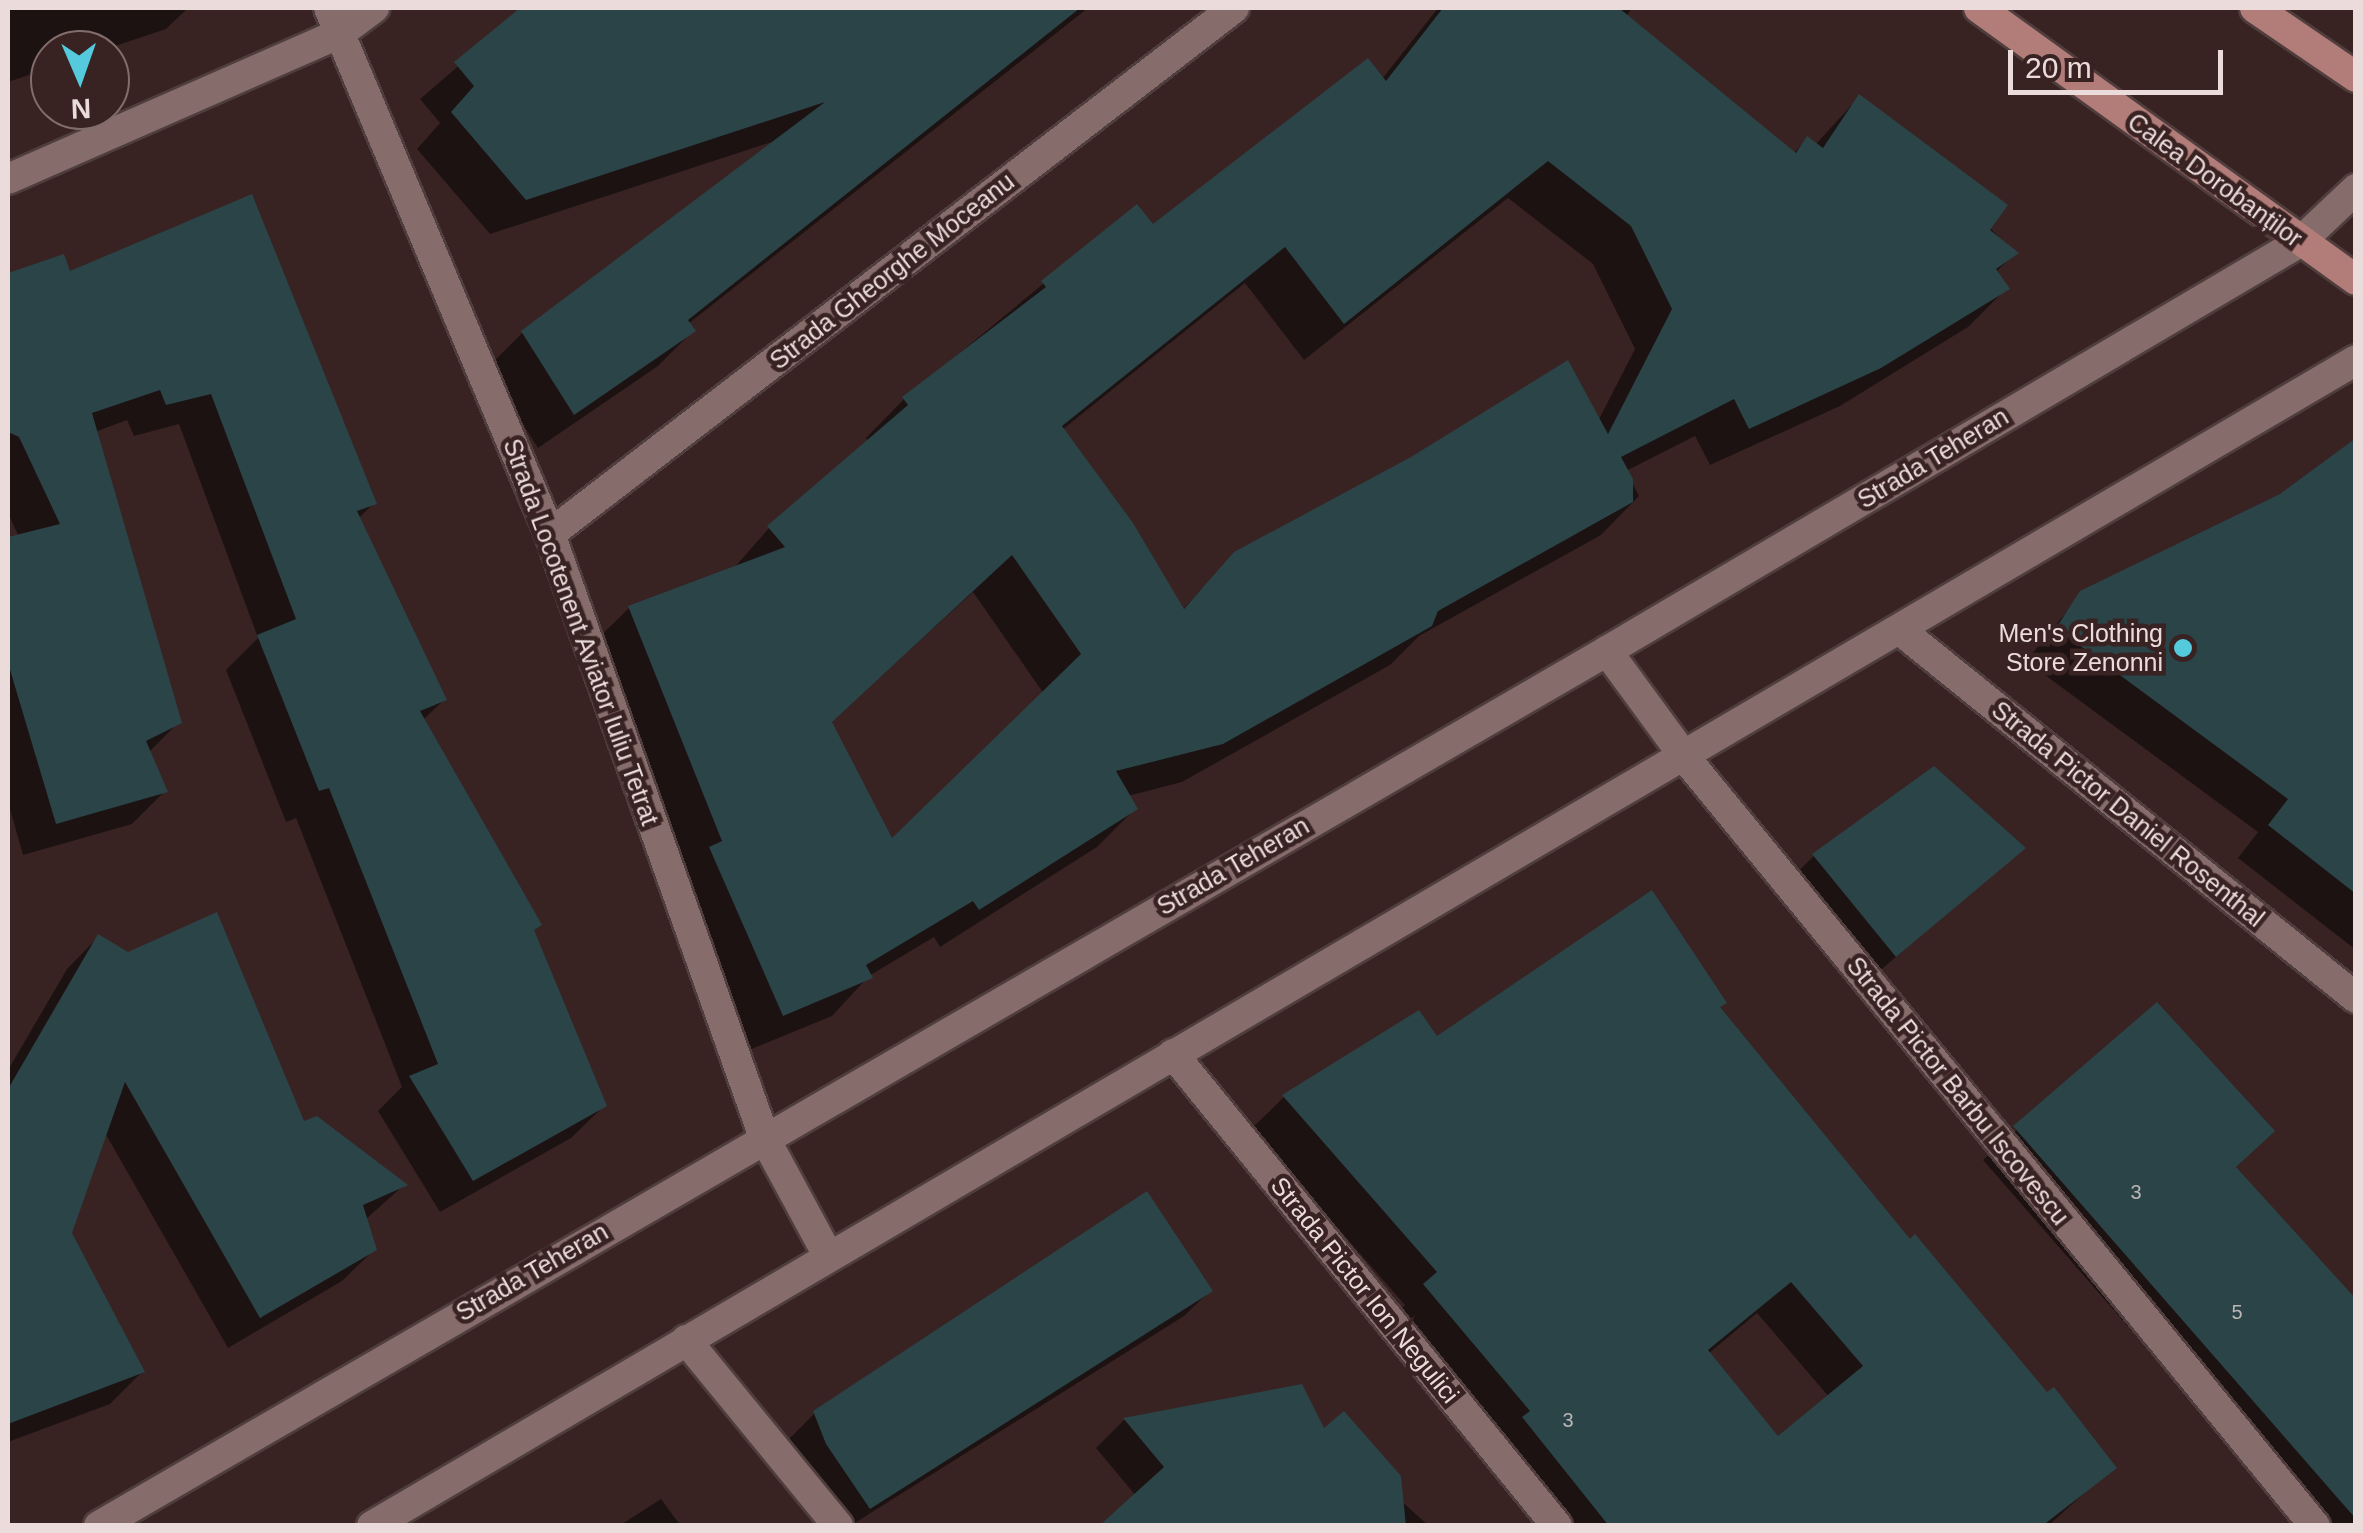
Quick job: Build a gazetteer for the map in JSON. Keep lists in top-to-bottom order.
{
  "streets": {
    "main road": ["Calea Dorobanților"],
    "street": [
      "Strada Gheorghe Moceanu",
      "Strada Teheran",
      "Strada Locotenent Aviator Iuliu Tetrat",
      "Strada Pictor Daniel Rosenthal",
      "Strada Pictor Barbu Iscovescu",
      "Strada Pictor Ion Negulici"
    ]
  },
  "crossings": [
    ["Calea Dorobanților", "Strada Teheran"],
    ["Strada Gheorghe Moceanu", "Strada Locotenent Aviator Iuliu Tetrat"],
    ["Strada Teheran", "Strada Locotenent Aviator Iuliu Tetrat"],
    ["Strada Teheran", "Strada Pictor Barbu Iscovescu"]
  ],
  "places": ["Men's Clothing Store Zenonni"],
  "house_numbers": ["3", "5", "3"],
  "scale_bar": "20 m",
  "north": "bottom"
}
